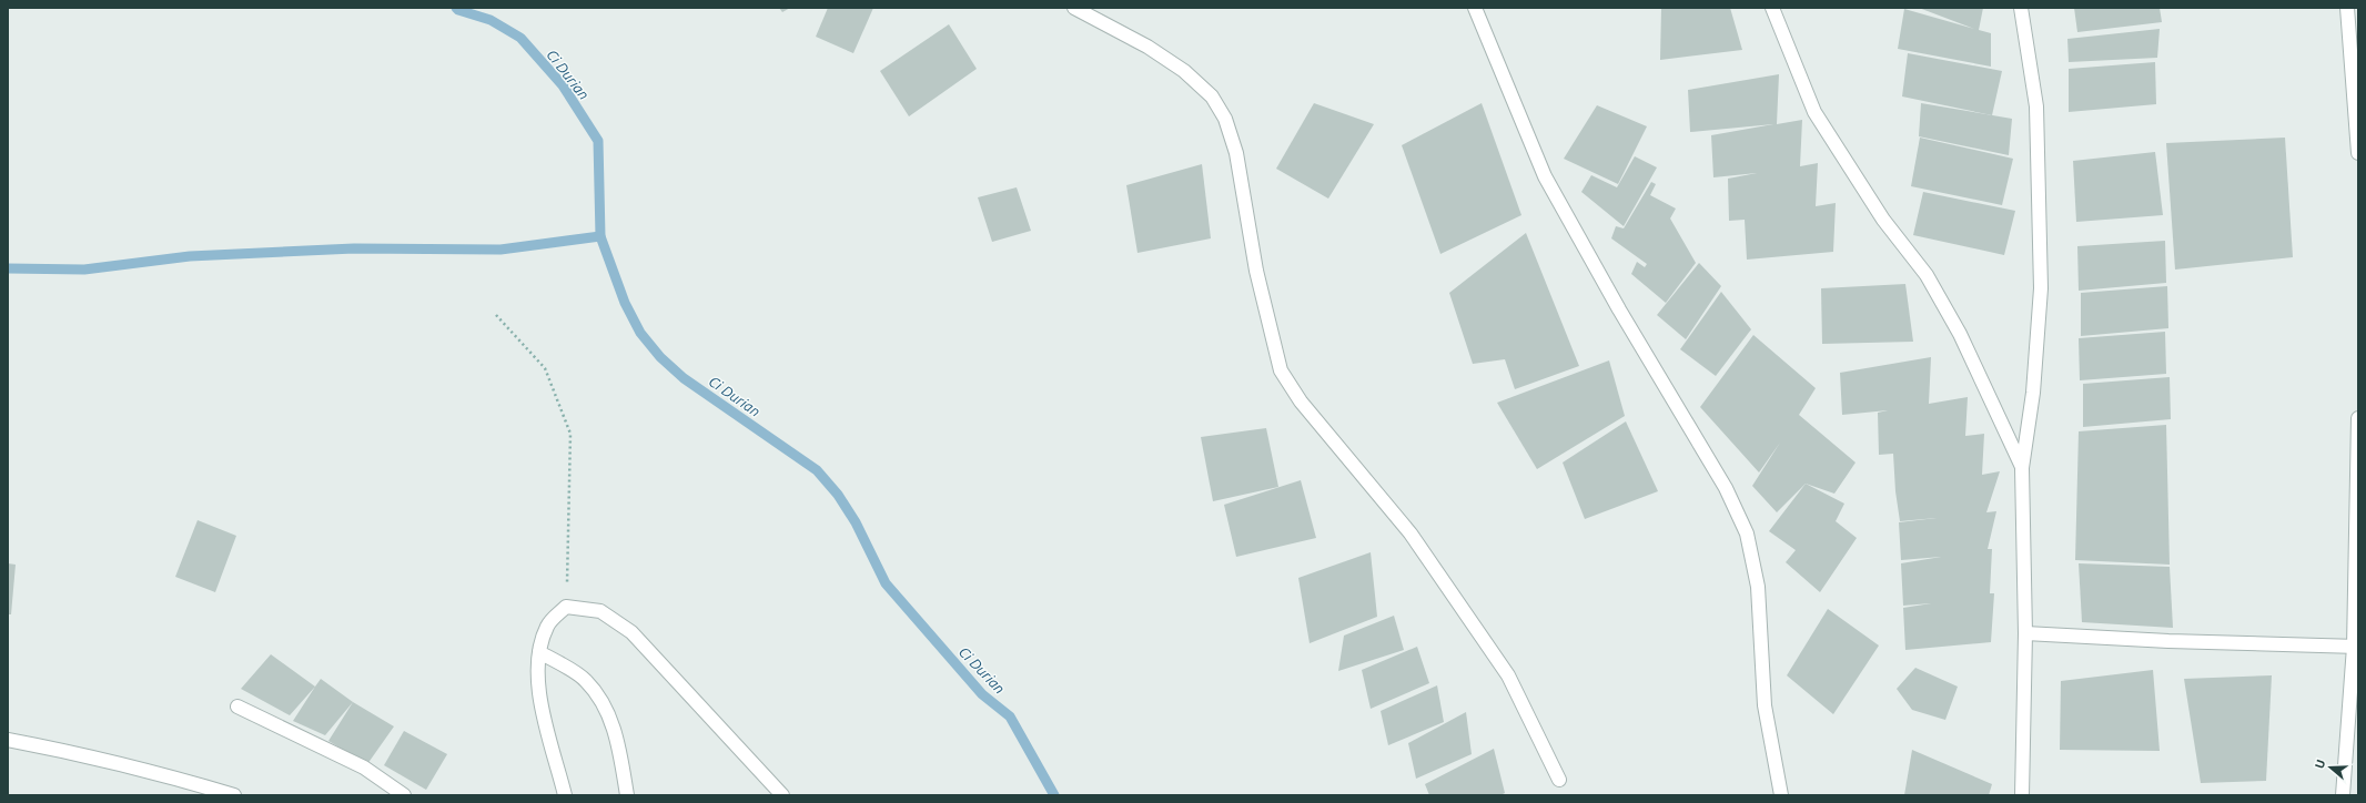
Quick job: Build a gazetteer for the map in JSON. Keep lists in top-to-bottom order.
{
  "water": ["Ci Durian"],
  "north": "left"
}
